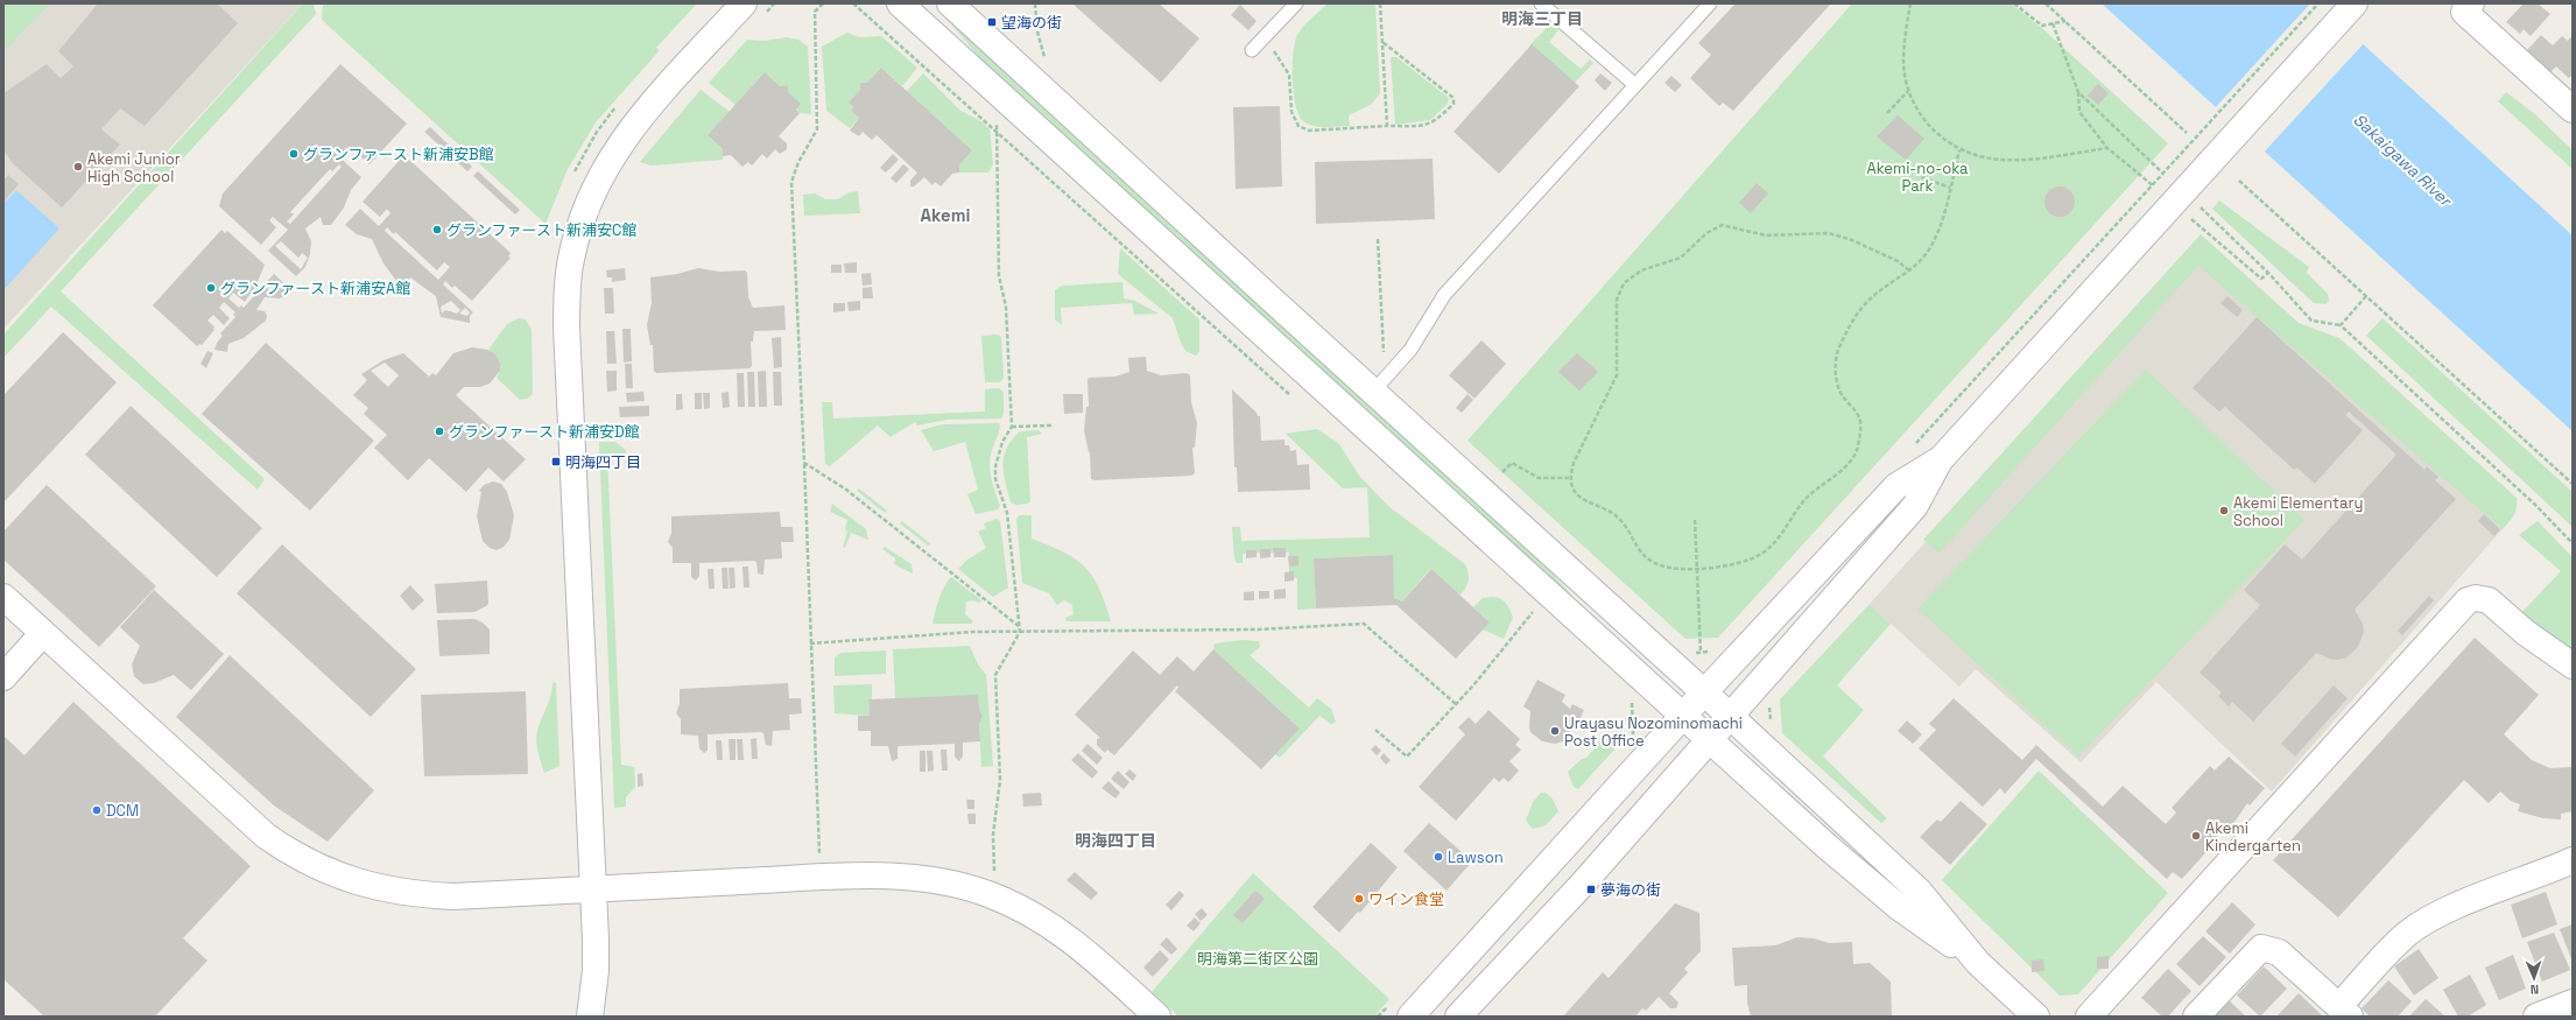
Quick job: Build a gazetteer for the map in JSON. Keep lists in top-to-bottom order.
{
  "districts": ["明海三丁目", "Akemi", "明海四丁目"],
  "water": ["Sakaigawa River"],
  "parks": ["Akemi-no-oka Park", "明海第二街区公園"],
  "places": {
    "transit": ["望海の街", "明海四丁目", "夢海の街"],
    "other": [
      "グランファースト新浦安B館",
      "Akemi Junior High School",
      "グランファースト新浦安C館",
      "グランファースト新浦安A館",
      "グランファースト新浦安D館",
      "Akemi Elementary School",
      "Urayasu Nozominomachi Post Office",
      "DCM",
      "Akemi Kindergarten",
      "Lawson",
      "ワイン食堂"
    ]
  },
  "north": "bottom"
}
